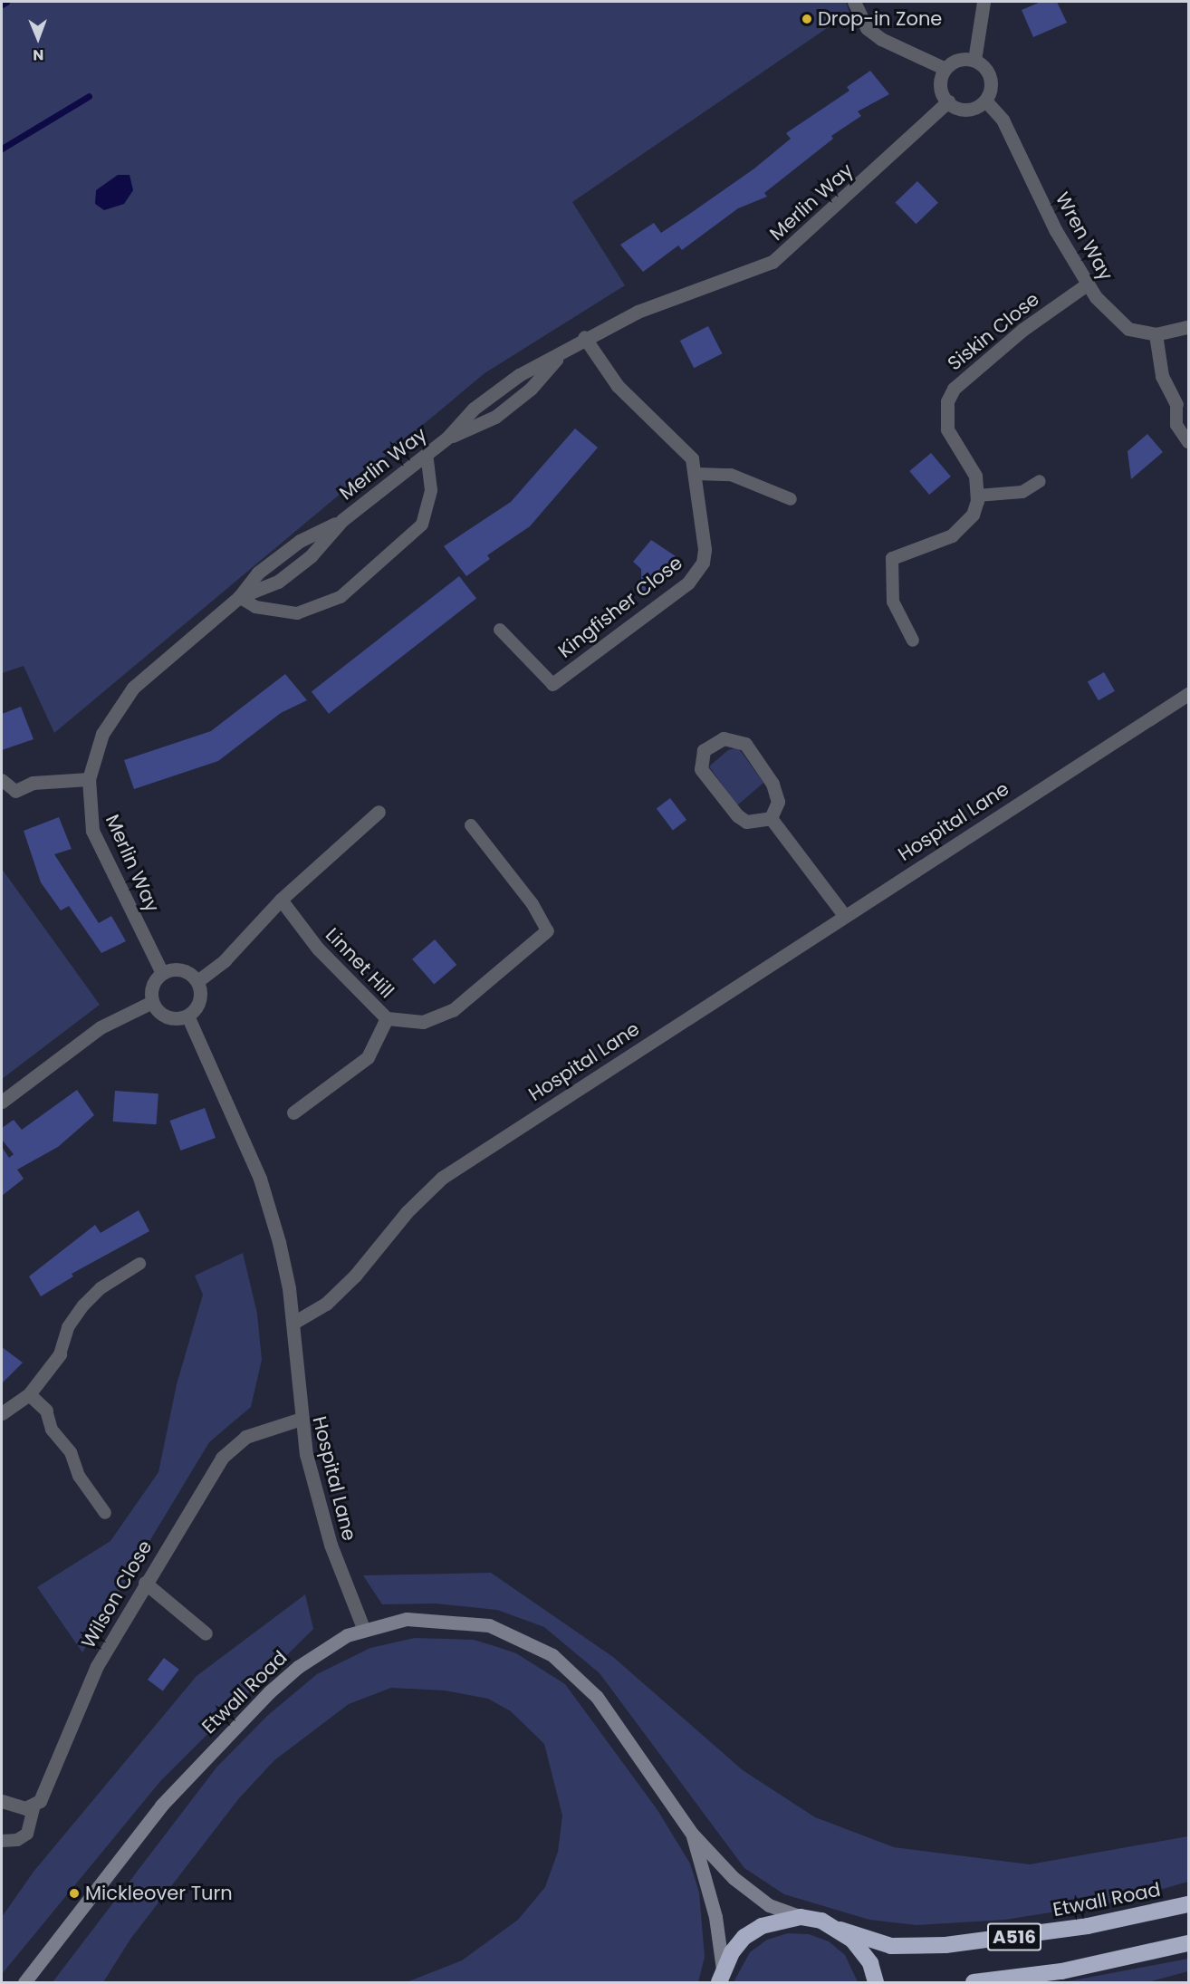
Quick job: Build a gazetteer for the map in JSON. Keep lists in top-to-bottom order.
{
  "streets": {
    "highway": ["Etwall Road", "A516"],
    "street": [
      "Merlin Way",
      "Wren Way",
      "Siskin Close",
      "Kingfisher Close",
      "Hospital Lane",
      "Linnet Hill",
      "Wilson Close"
    ]
  },
  "crossings": [
    ["Merlin Way", "Wren Way"],
    ["Merlin Way", "Kingfisher Close"],
    ["Wren Way", "Siskin Close"],
    ["Hospital Lane", "Wilson Close"],
    ["Hospital Lane", "Etwall Road"]
  ],
  "places": ["Drop-in Zone", "Mickleover Turn"],
  "north": "bottom"
}
